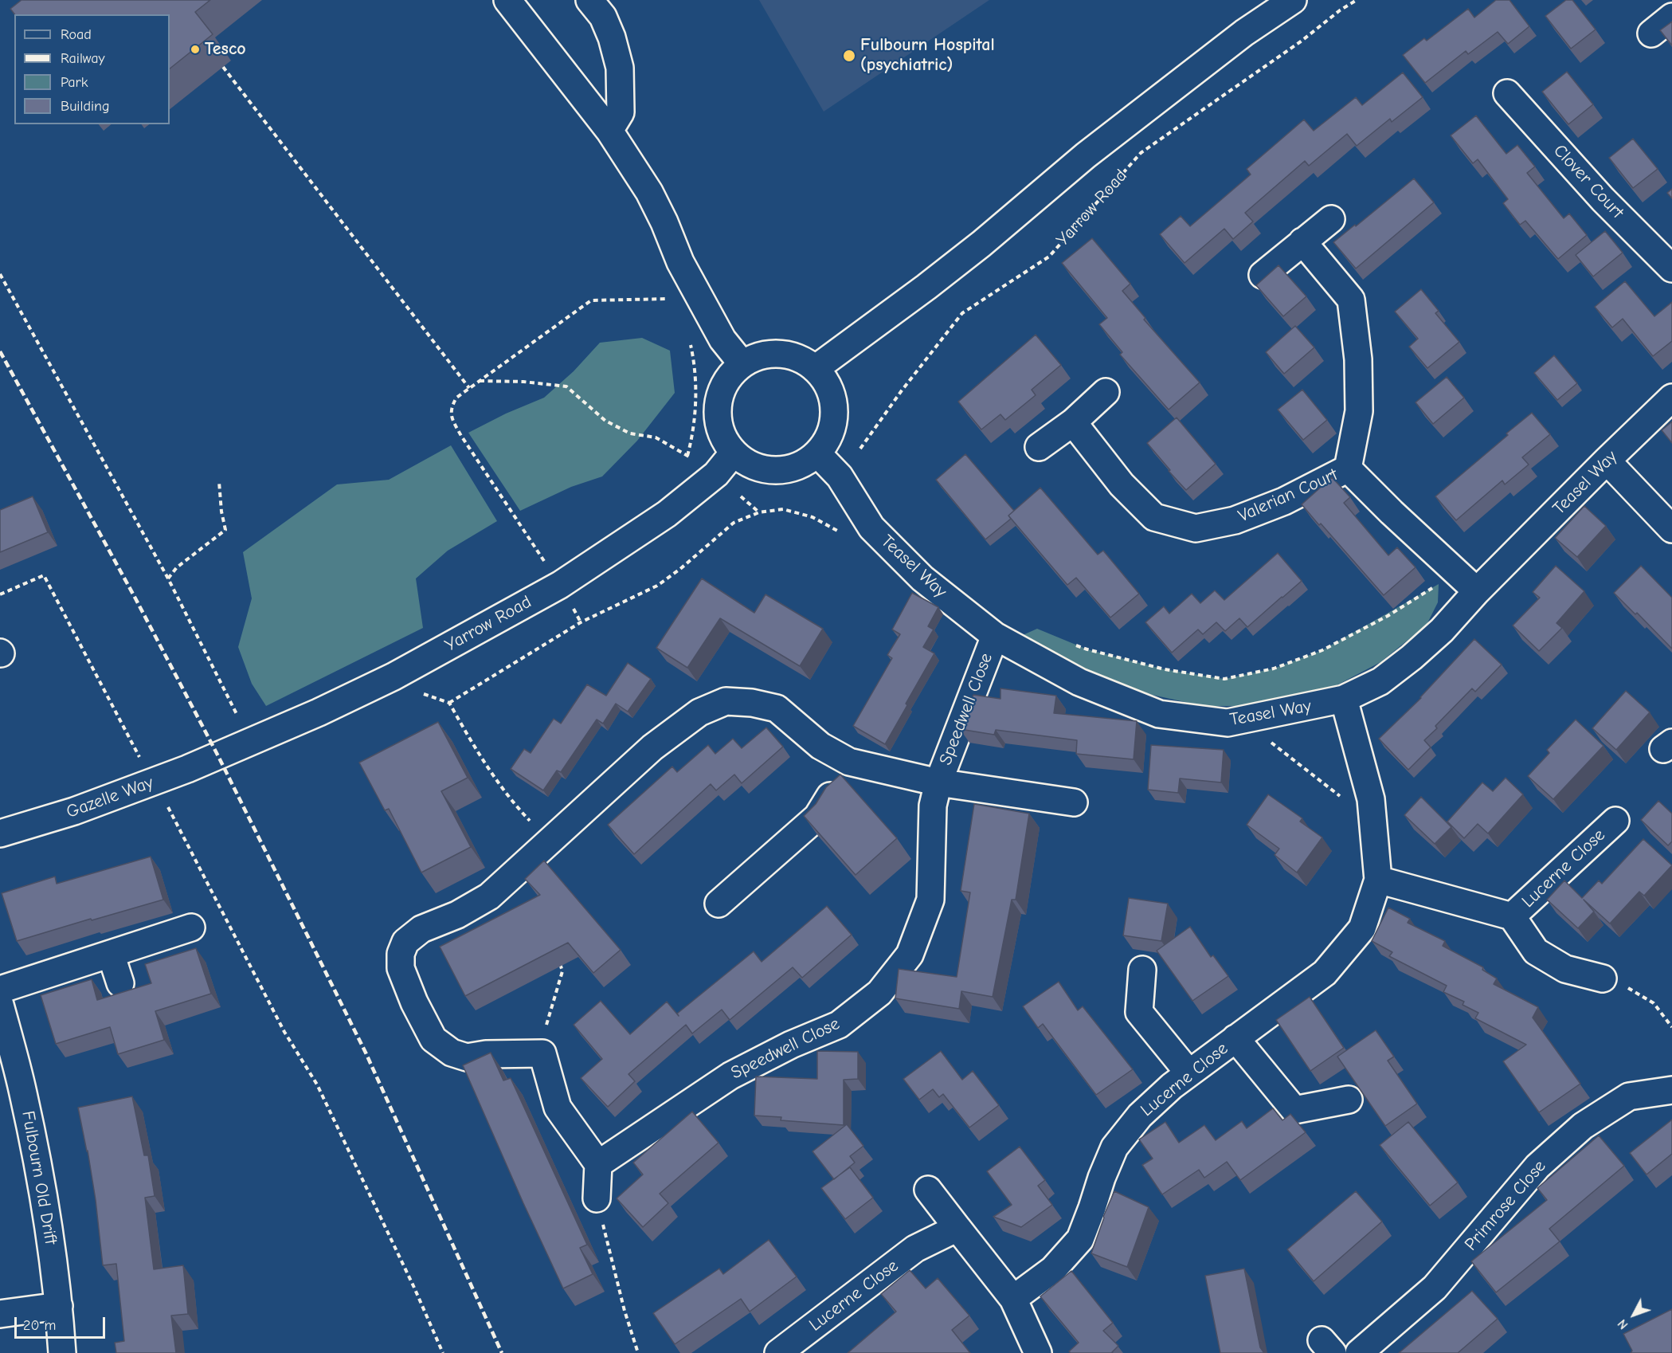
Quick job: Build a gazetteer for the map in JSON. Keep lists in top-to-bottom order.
{
  "streets": {
    "street": [
      "Clover Court",
      "Yarrow Road",
      "Teasel Way",
      "Valerian Court",
      "Speedwell Close",
      "Gazelle Way",
      "Lucerne Close",
      "Fulbourn Old Drift",
      "Primrose Close"
    ]
  },
  "crossings": [
    ["Yarrow Road", "Teasel Way"],
    ["Yarrow Road", "Gazelle Way"],
    ["Teasel Way", "Valerian Court"],
    ["Teasel Way", "Speedwell Close"],
    ["Teasel Way", "Lucerne Close"]
  ],
  "places": ["Tesco", "Fulbourn Hospital (psychiatric)"],
  "legend": [
    "Road",
    "Railway",
    "Park",
    "Building"
  ],
  "scale_bar": "20 m",
  "north": "bottom left"
}
